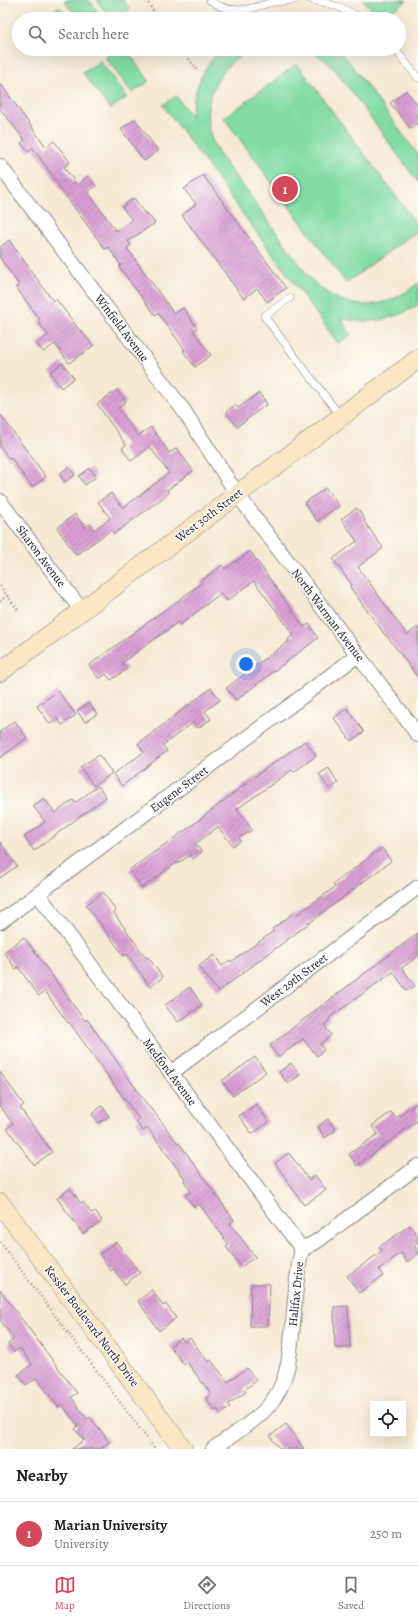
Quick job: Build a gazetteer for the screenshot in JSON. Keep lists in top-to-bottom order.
{
  "streets": {
    "main road": ["West 30th Street", "Kessler Boulevard North Drive"],
    "street": [
      "Winfield Avenue",
      "Sharon Avenue",
      "North Warman Avenue",
      "Eugene Street",
      "West 29th Street",
      "Medford Avenue",
      "Halifax Drive"
    ]
  },
  "crossings": [
    ["Winfield Avenue", "West 30th Street"],
    ["Winfield Avenue", "North Warman Avenue"],
    ["West 30th Street", "Sharon Avenue"],
    ["West 30th Street", "North Warman Avenue"],
    ["North Warman Avenue", "Eugene Street"],
    ["Eugene Street", "Medford Avenue"],
    ["West 29th Street", "Medford Avenue"],
    ["Medford Avenue", "Halifax Drive"]
  ],
  "page": {
    "search": "Search here",
    "pins": "1",
    "heading": "Nearby",
    "list": [
      {
        "mark": "1",
        "name": "Marian University",
        "note": "University",
        "value": "250 m"
      }
    ],
    "nav": ["Map", "Directions", "Saved"]
  }
}
